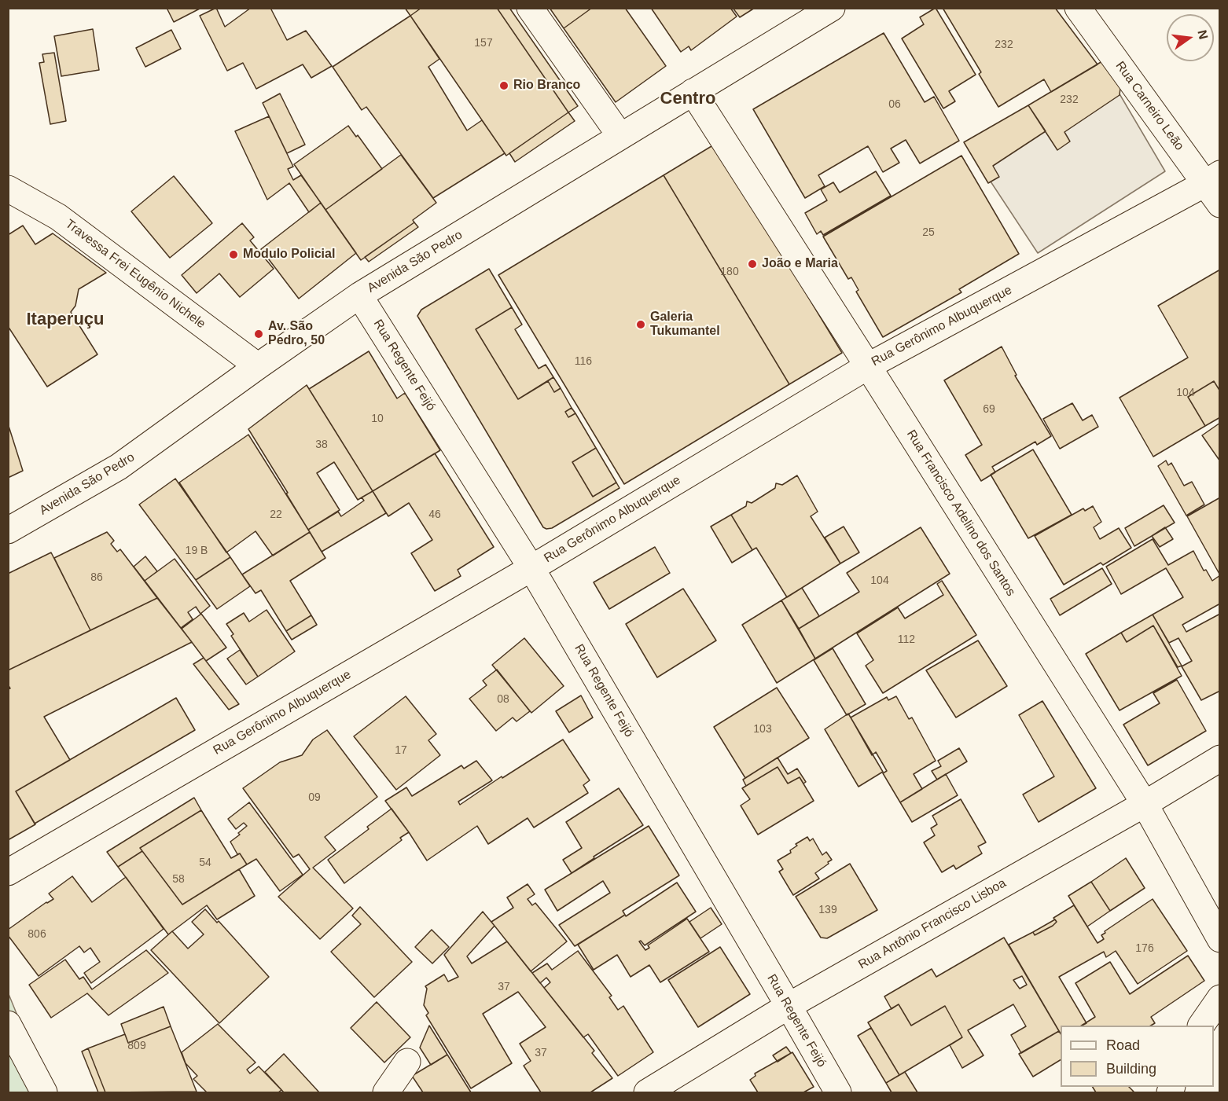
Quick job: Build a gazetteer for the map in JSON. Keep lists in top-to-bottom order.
{
  "streets": {
    "street": [
      "Rua Carneiro Leão",
      "Avenida São Pedro",
      "Travessa Frei Eugênio Nichele",
      "Rua Gerônimo Albuquerque",
      "Rua Regente Feijó",
      "Rua Francisco Adelino dos Santos",
      "Rua Antônio Francisco Lisboa"
    ]
  },
  "crossings": [
    ["Rua Carneiro Leão", "Rua Gerônimo Albuquerque"],
    ["Avenida São Pedro", "Travessa Frei Eugênio Nichele"],
    ["Avenida São Pedro", "Rua Regente Feijó"],
    ["Avenida São Pedro", "Rua Francisco Adelino dos Santos"],
    ["Rua Gerônimo Albuquerque", "Rua Regente Feijó"],
    ["Rua Gerônimo Albuquerque", "Rua Francisco Adelino dos Santos"],
    ["Rua Regente Feijó", "Rua Antônio Francisco Lisboa"],
    ["Rua Francisco Adelino dos Santos", "Rua Antônio Francisco Lisboa"]
  ],
  "districts": ["Centro", "Itaperuçu"],
  "places": [
    "Rio Branco",
    "Modulo Policial",
    "João e Maria",
    "Galeria Tukumantel",
    "Av. São Pedro, 50"
  ],
  "house_numbers": [
    "157",
    "232",
    "232",
    "06",
    "25",
    "180",
    "116",
    "104",
    "69",
    "10",
    "38",
    "22",
    "46",
    "19 B",
    "86",
    "104",
    "112",
    "08",
    "103",
    "17",
    "09",
    "54",
    "58",
    "139",
    "806",
    "176",
    "37",
    "809",
    "37"
  ],
  "legend": ["Road", "Building"],
  "north": "right"
}
